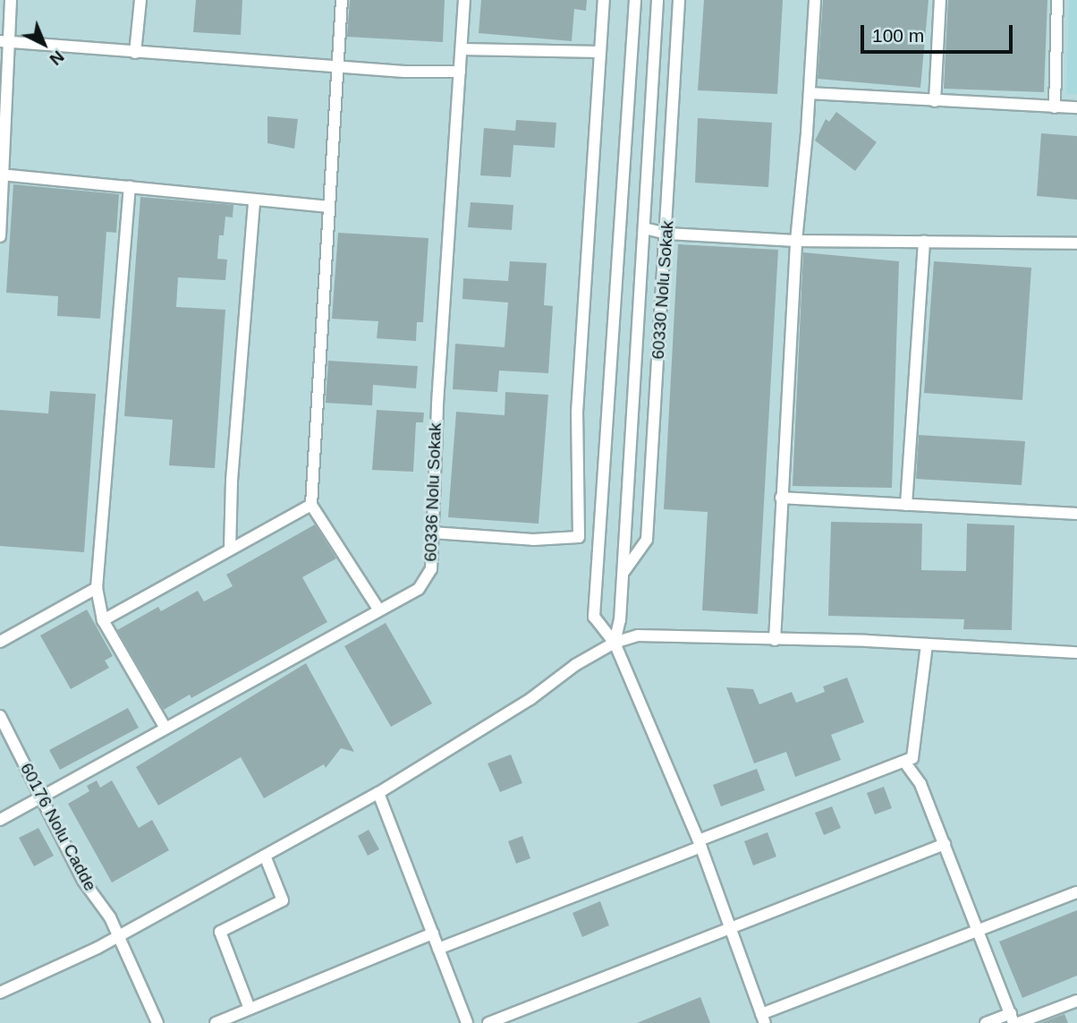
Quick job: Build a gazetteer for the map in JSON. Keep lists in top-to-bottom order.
{
  "streets": {
    "street": ["60330 Nolu Sokak", "60336 Nolu Sokak", "60176 Nolu Cadde"]
  },
  "crossings": [
    ["60336 Nolu Sokak", "60176 Nolu Cadde"]
  ],
  "scale_bar": "100 m",
  "north": "bottom right"
}
